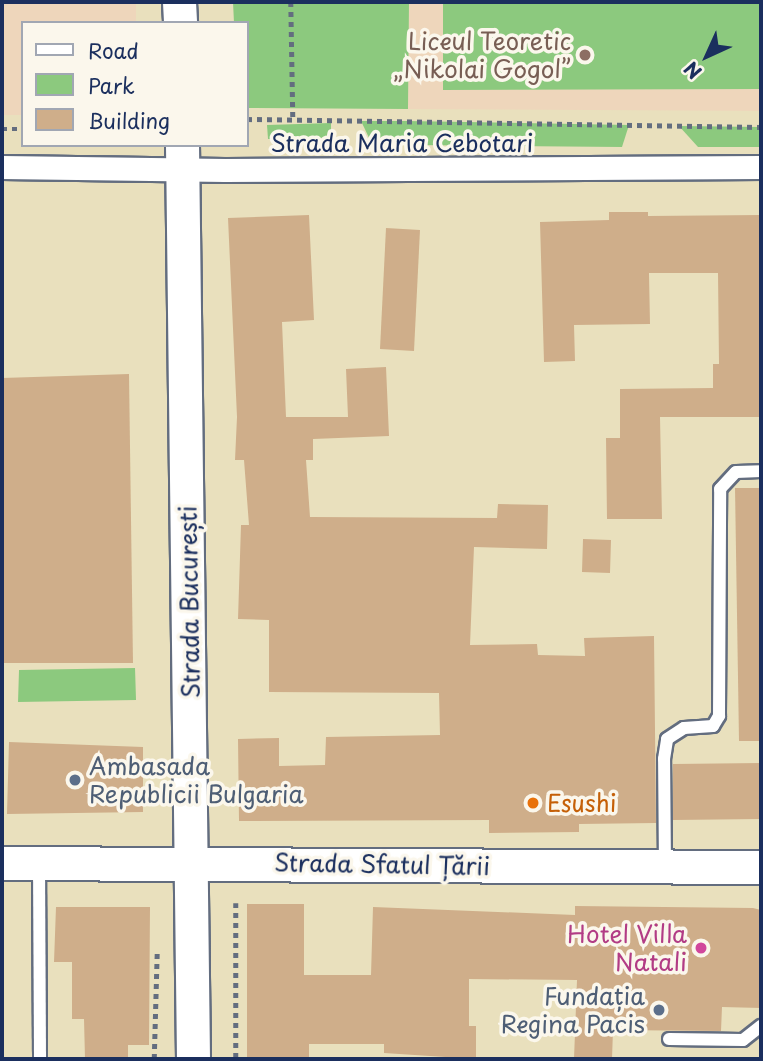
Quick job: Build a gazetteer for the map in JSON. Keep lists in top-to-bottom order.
{
  "streets": {
    "main road": ["Strada București", "Strada Sfatul Țării"],
    "street": ["Strada Maria Cebotari"]
  },
  "crossings": [
    ["Strada Maria Cebotari", "Strada București"],
    ["Strada București", "Strada Sfatul Țării"]
  ],
  "places": [
    "Liceul Teoretic „Nikolai Gogol”",
    "Ambasada Republicii Bulgaria",
    "Esushi",
    "Hotel Villa Natali",
    "Fundația Regina Pacis"
  ],
  "legend": ["Road", "Park", "Building"],
  "north": "bottom left"
}
